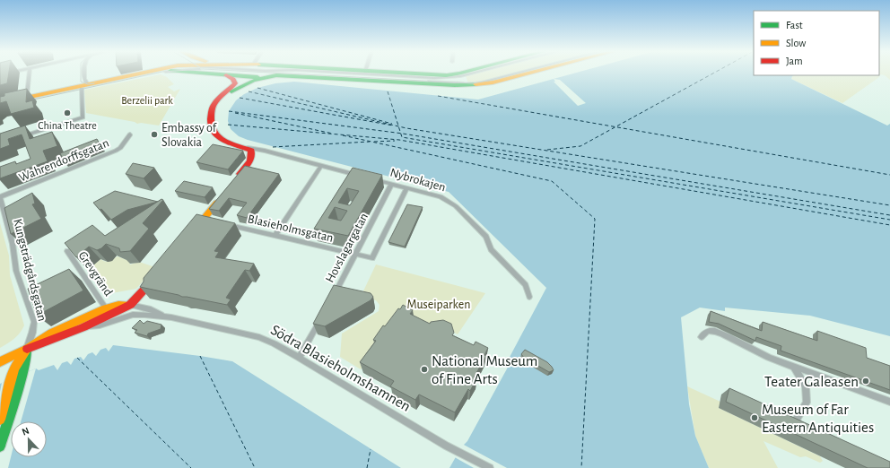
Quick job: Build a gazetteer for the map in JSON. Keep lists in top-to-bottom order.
{
  "streets": {
    "street": [
      "Wahrendorffsgatan",
      "Nybrokajen",
      "Blasieholmsgatan",
      "Hovslagargatan",
      "Kungsträdgårdsgatan",
      "Grevgränd",
      "Södra Blasieholmshamnen"
    ]
  },
  "crossings": [
    ["Wahrendorffsgatan", "Kungsträdgårdsgatan"],
    ["Nybrokajen", "Blasieholmsgatan"],
    ["Nybrokajen", "Hovslagargatan"],
    ["Blasieholmsgatan", "Hovslagargatan"],
    ["Kungsträdgårdsgatan", "Södra Blasieholmshamnen"],
    ["Grevgränd", "Södra Blasieholmshamnen"]
  ],
  "parks": ["Berzelii park", "Museiparken"],
  "places": [
    "China Theatre",
    "Embassy of Slovakia",
    "National Museum of Fine Arts",
    "Teater Galeasen",
    "Museum of Far Eastern Antiquities"
  ],
  "legend": ["Fast", "Slow", "Jam"],
  "north": "top"
}
